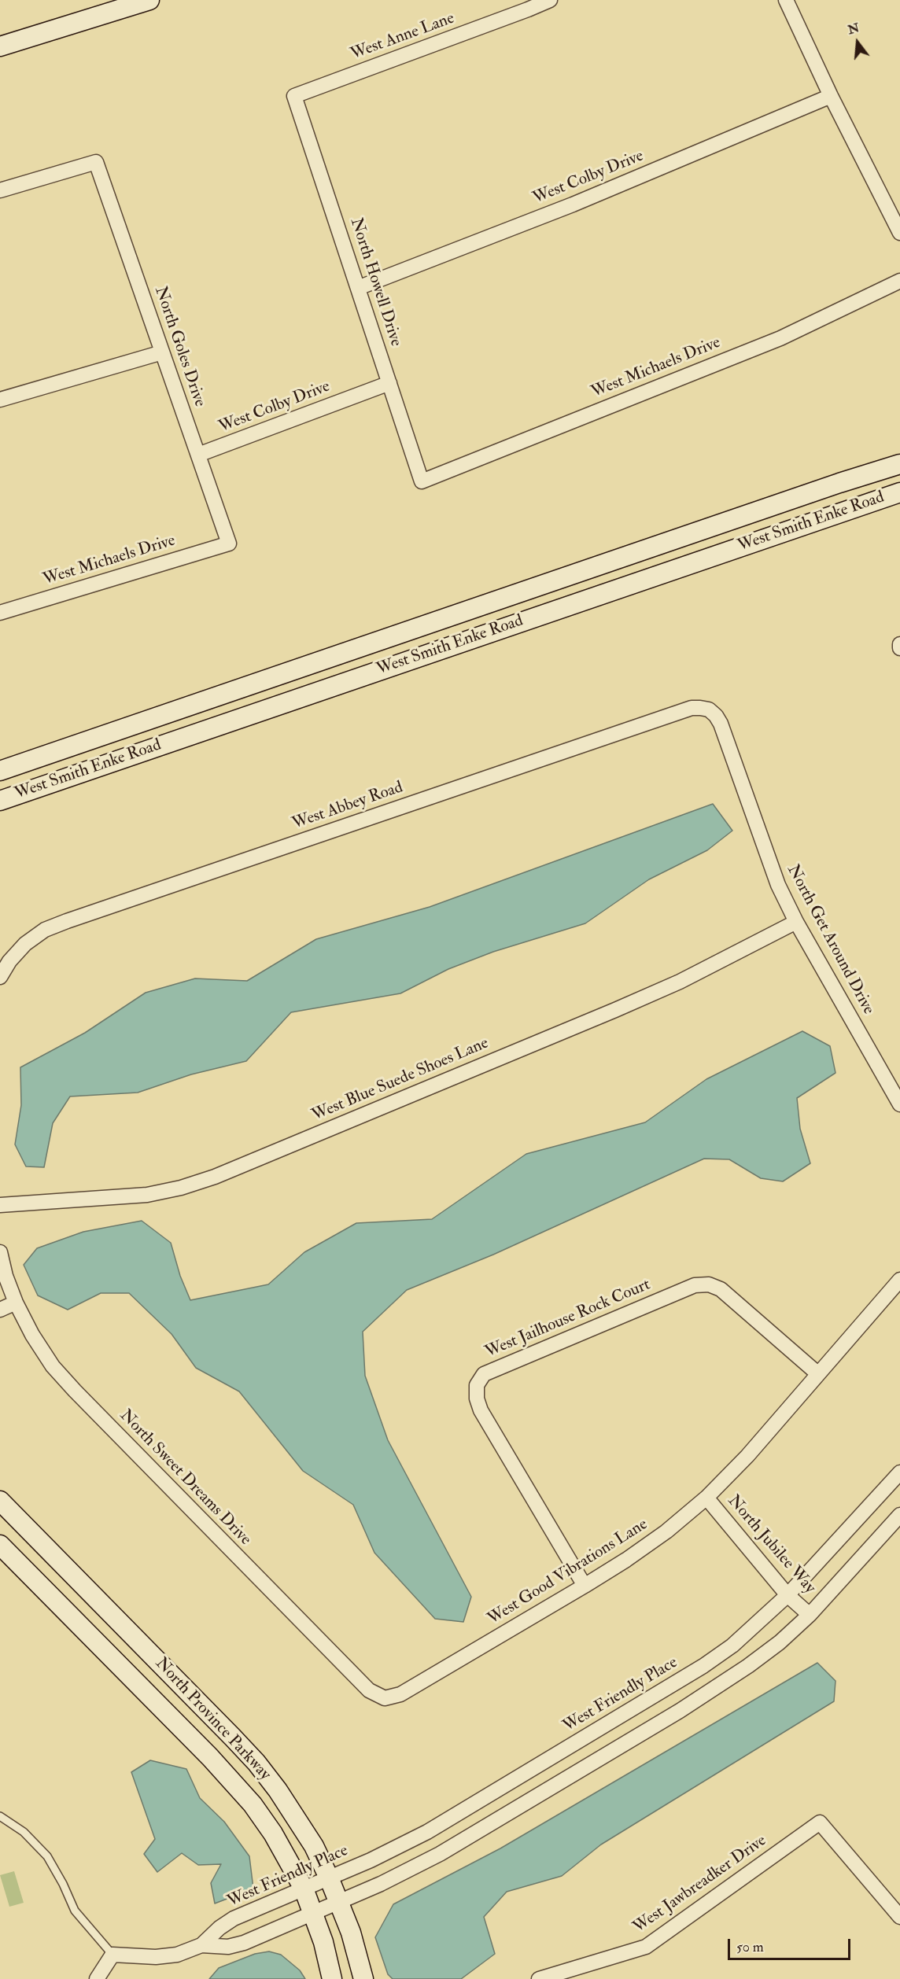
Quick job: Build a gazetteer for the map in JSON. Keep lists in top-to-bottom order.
{
  "streets": {
    "street": [
      "West Anne Lane",
      "West Colby Drive",
      "North Howell Drive",
      "North Goles Drive",
      "West Michaels Drive",
      "West Smith Enke Road",
      "West Abbey Road",
      "North Get Around Drive",
      "West Blue Suede Shoes Lane",
      "West Jailhouse Rock Court",
      "North Sweet Dreams Drive",
      "North Jubilee Way",
      "West Good Vibrations Lane",
      "West Friendly Place",
      "North Province Parkway",
      "West Jawbreadker Drive"
    ]
  },
  "crossings": [
    ["West Anne Lane", "North Howell Drive"],
    ["West Colby Drive", "North Howell Drive"],
    ["West Colby Drive", "North Goles Drive"],
    ["North Howell Drive", "West Michaels Drive"],
    ["North Goles Drive", "West Michaels Drive"],
    ["West Abbey Road", "North Get Around Drive"],
    ["North Get Around Drive", "West Blue Suede Shoes Lane"],
    ["West Jailhouse Rock Court", "West Good Vibrations Lane"],
    ["North Sweet Dreams Drive", "West Good Vibrations Lane"],
    ["North Jubilee Way", "West Good Vibrations Lane"],
    ["North Jubilee Way", "West Friendly Place"],
    ["West Friendly Place", "North Province Parkway"]
  ],
  "scale_bar": "50 m",
  "north": "top"
}
